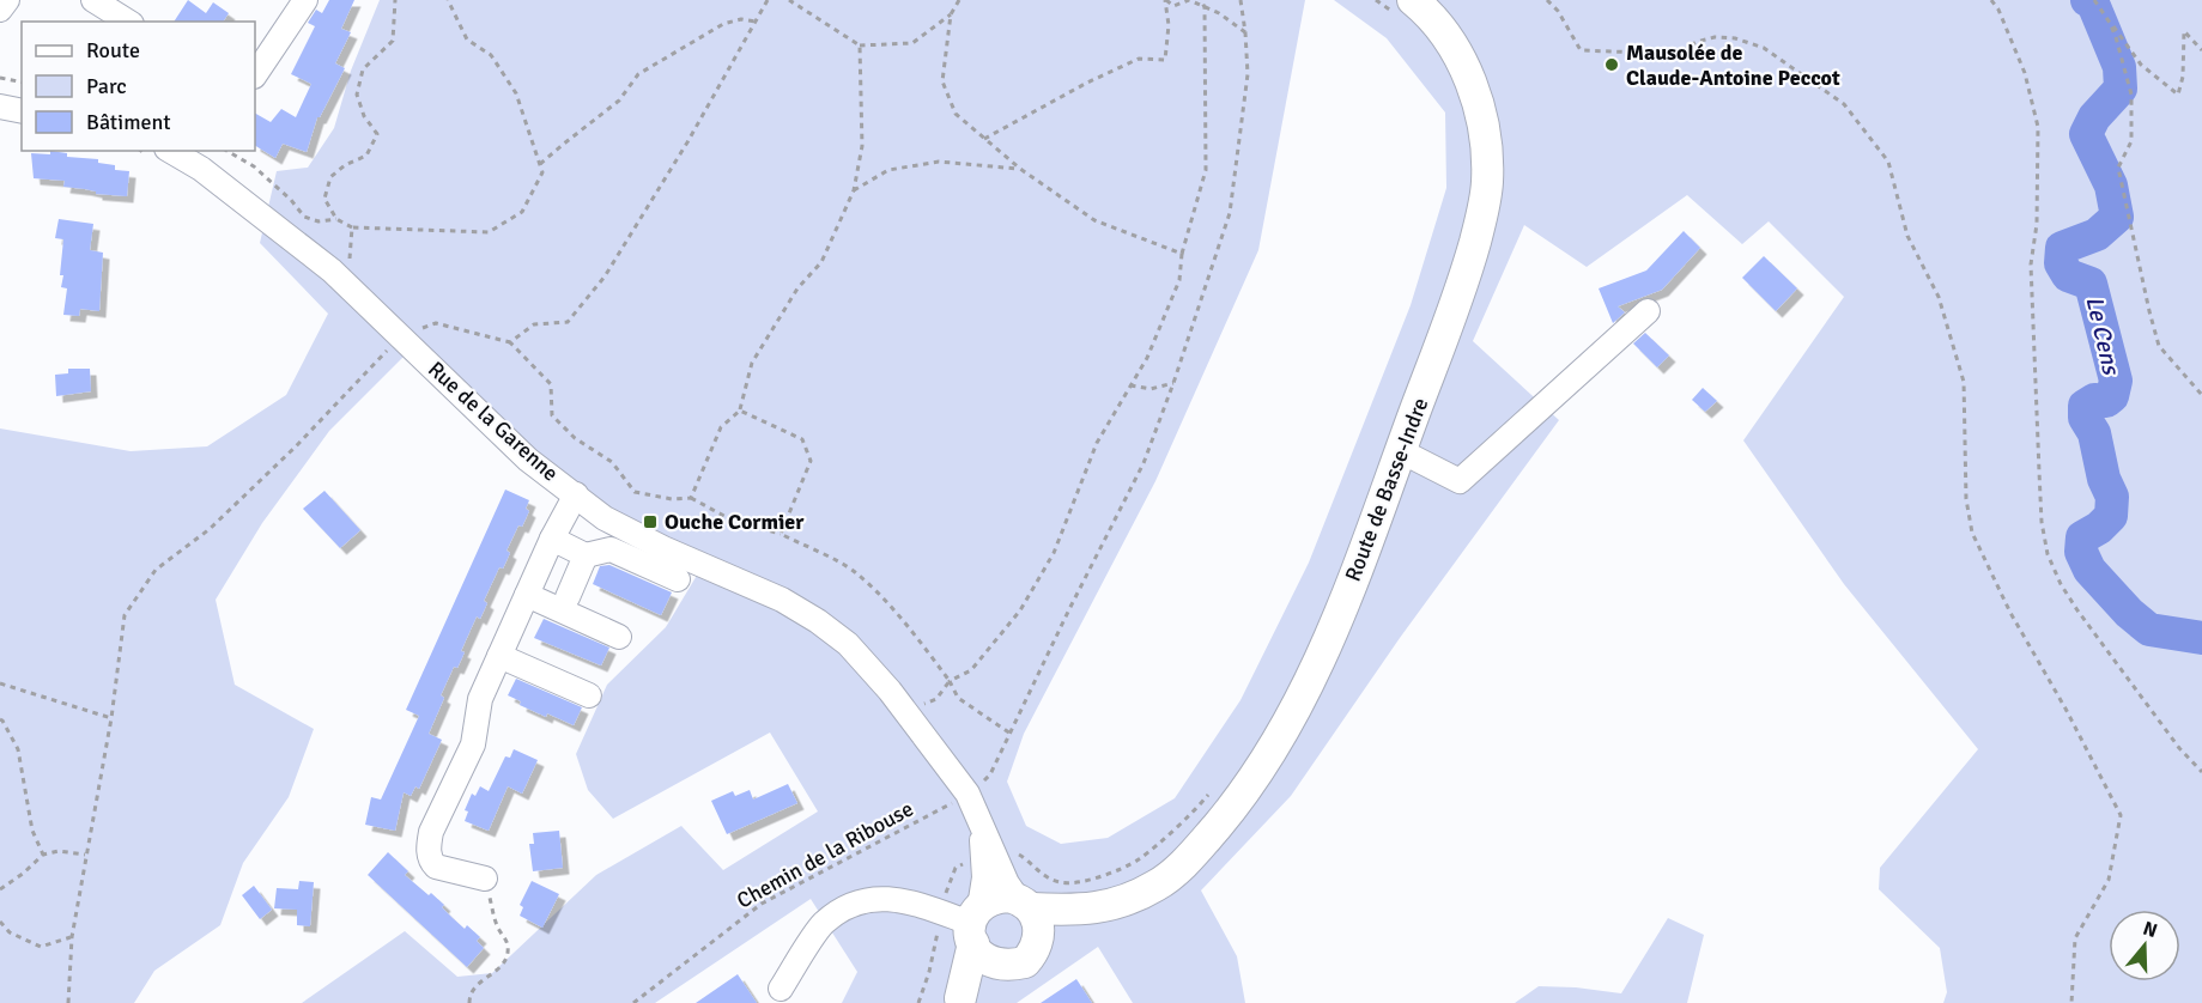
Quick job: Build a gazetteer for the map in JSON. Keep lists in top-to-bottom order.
{
  "streets": {
    "main road": ["Route de Basse-Indre"],
    "street": ["Rue de la Garenne"],
    "path": ["Chemin de la Ribouse"]
  },
  "crossings": [
    ["Rue de la Garenne", "Route de Basse-Indre"],
    ["Rue de la Garenne", "Chemin de la Ribouse"]
  ],
  "water": ["Le Cens"],
  "places": {
    "other": ["Mausolée de Claude-Antoine Peccot"],
    "transit": ["Ouche Cormier"]
  },
  "legend": ["Route", "Parc", "Bâtiment"],
  "north": "top"
}
